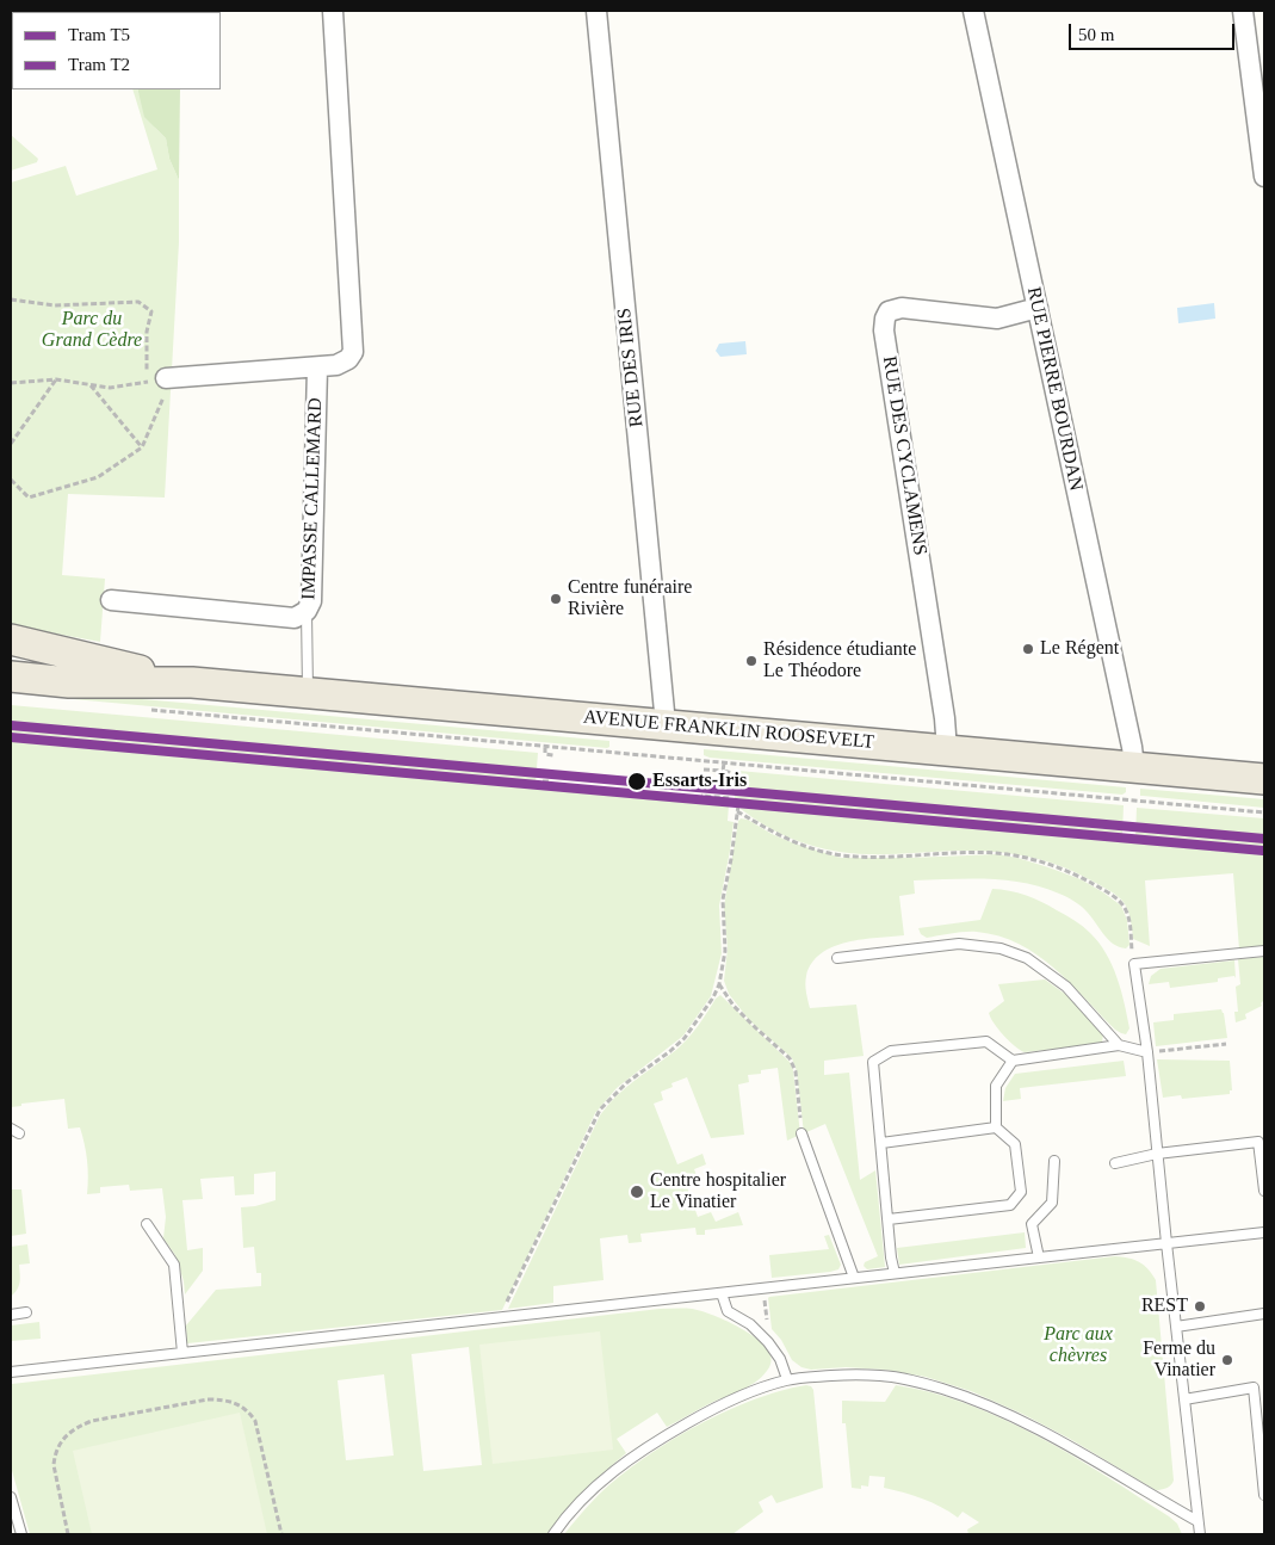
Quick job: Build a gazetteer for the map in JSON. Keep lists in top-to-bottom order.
{
  "streets": {
    "main road": ["AVENUE FRANKLIN ROOSEVELT"],
    "street": [
      "RUE DES IRIS",
      "RUE PIERRE BOURDAN",
      "RUE DES CYCLAMENS",
      "IMPASSE CALLEMARD"
    ]
  },
  "crossings": [
    ["RUE DES IRIS", "AVENUE FRANKLIN ROOSEVELT"],
    ["RUE PIERRE BOURDAN", "RUE DES CYCLAMENS"],
    ["RUE PIERRE BOURDAN", "AVENUE FRANKLIN ROOSEVELT"],
    ["RUE DES CYCLAMENS", "AVENUE FRANKLIN ROOSEVELT"]
  ],
  "parks": ["Parc du Grand Cèdre", "Parc aux chèvres"],
  "places": [
    "Centre funéraire Rivière",
    "Le Régent",
    "Résidence étudiante Le Théodore",
    "Essarts-Iris",
    "Centre hospitalier Le Vinatier",
    "REST",
    "Ferme du Vinatier"
  ],
  "lines": ["tram line T5", "tram line T2"],
  "legend": ["Tram T5", "Tram T2"],
  "scale_bar": "50 m"
}
